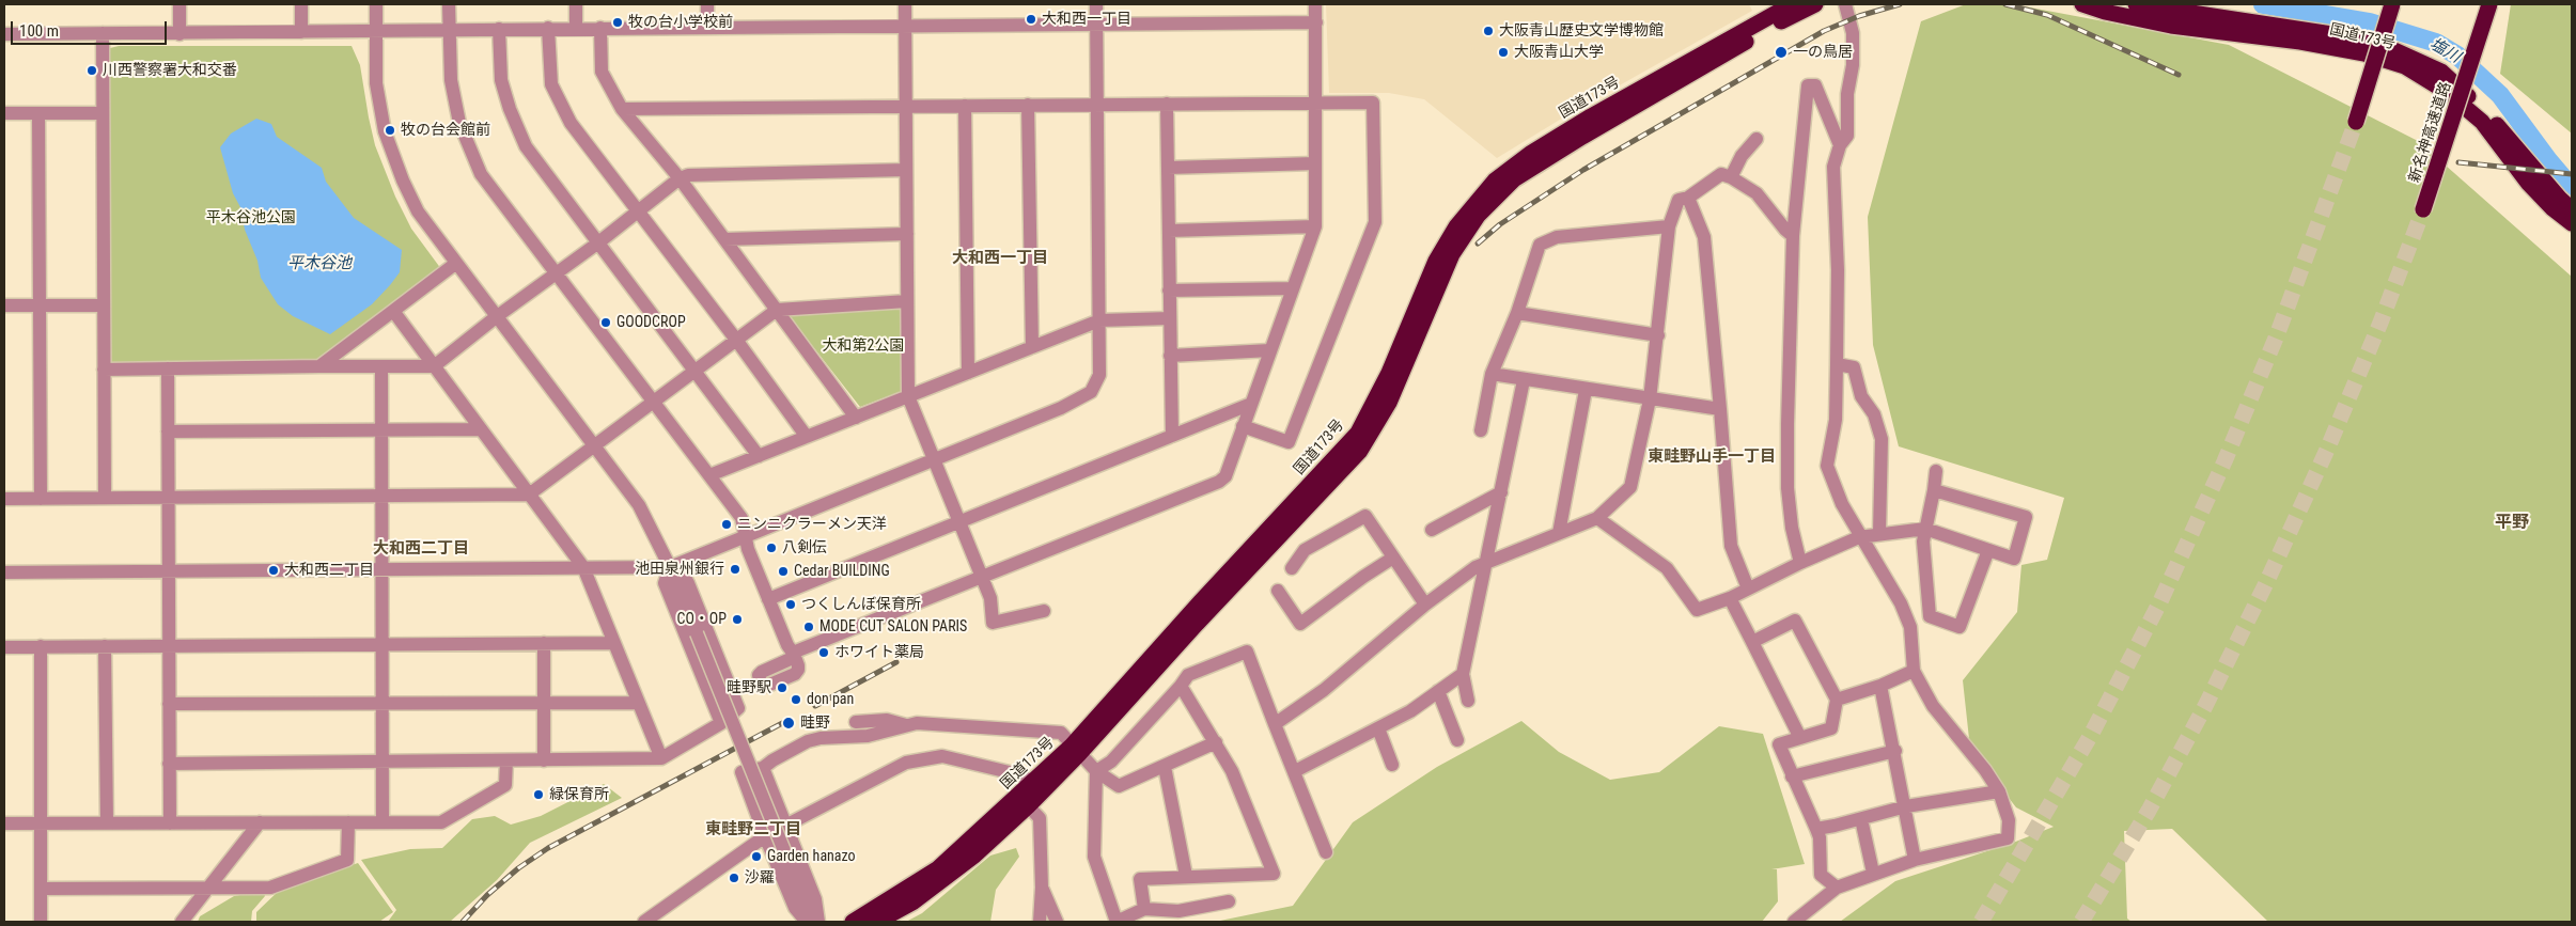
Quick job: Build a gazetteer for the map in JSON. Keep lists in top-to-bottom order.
{
  "streets": {
    "highway": ["国道173号", "新名神高速道路"]
  },
  "districts": [
    "大和西一丁目",
    "東畦野山手一丁目",
    "平野",
    "大和西二丁目",
    "東畦野二丁目"
  ],
  "water": ["塩川", "平木谷池"],
  "parks": ["平木谷池公園", "大和第2公園"],
  "places": [
    "大和西一丁目",
    "牧の台小学校前",
    "大阪青山歴史文学博物館",
    "大阪青山大学",
    "一の鳥居",
    "川西警察署大和交番",
    "牧の台会館前",
    "GOODCROP",
    "ニンニクラーメン天洋",
    "八剣伝",
    "池田泉州銀行",
    "大和西二丁目",
    "Cedar BUILDING",
    "つくしんぼ保育所",
    "CO・OP",
    "MODE CUT SALON PARIS",
    "ホワイト薬局",
    "畦野駅",
    "don pan",
    "畦野",
    "緑保育所",
    "Garden hanazo",
    "沙羅"
  ],
  "scale_bar": "100 m"
}
